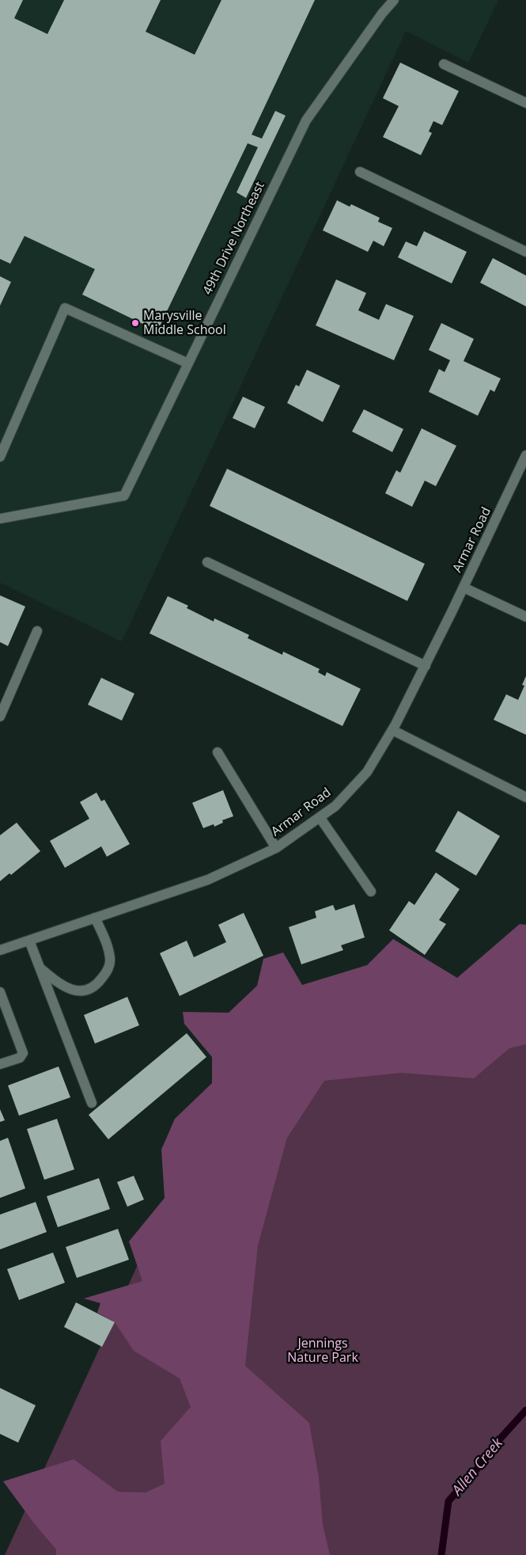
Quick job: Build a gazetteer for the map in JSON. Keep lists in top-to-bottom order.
{
  "streets": {
    "street": ["49th Drive Northeast", "Armar Road"]
  },
  "water": ["Allen Creek"],
  "parks": ["Jennings Nature Park"],
  "places": ["Marysville Middle School"]
}
